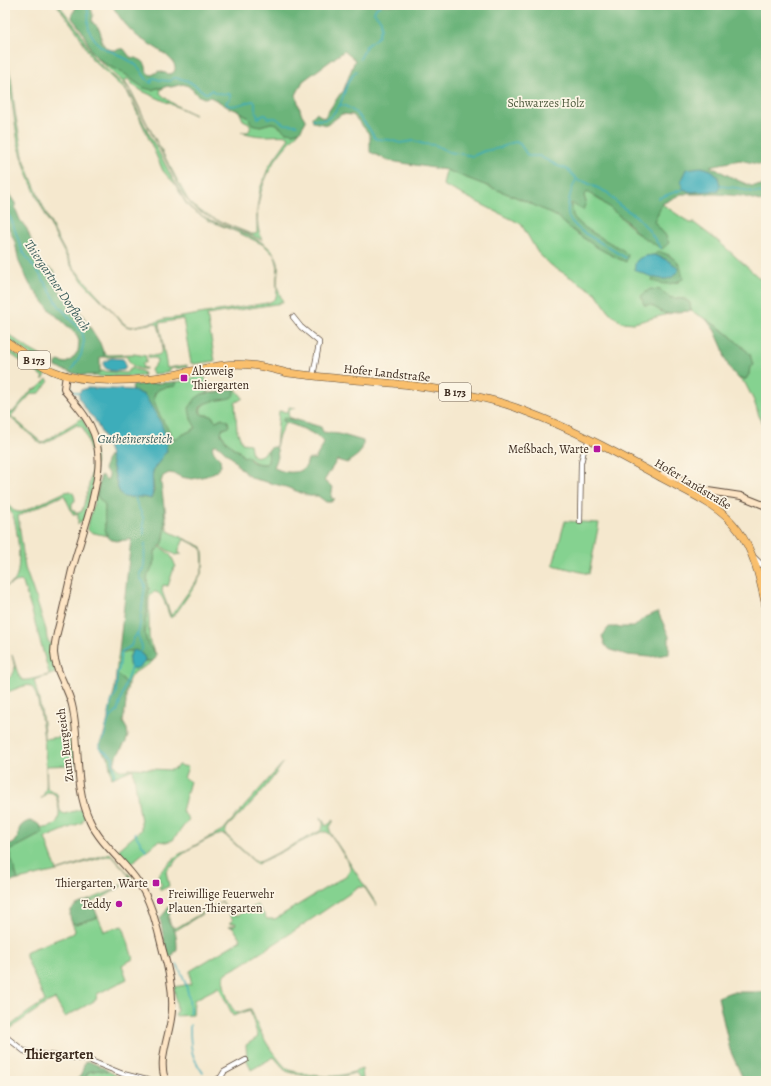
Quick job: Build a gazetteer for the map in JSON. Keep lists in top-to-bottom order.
{
  "streets": {
    "main road": ["B 173", "Hofer Landstraße"],
    "street": ["Zum Burgteich"]
  },
  "crossings": [
    ["Hofer Landstraße", "Zum Burgteich"]
  ],
  "districts": ["Thiergarten"],
  "water": ["Thiergartner Dorfbach", "Gutheinersteich"],
  "parks": ["Schwarzes Holz"],
  "places": {
    "transit": ["Abzweig Thiergarten", "Meßbach, Warte", "Thiergarten, Warte"],
    "other": ["Freiwillige Feuerwehr Plauen-Thiergarten", "Teddy"]
  }
}
